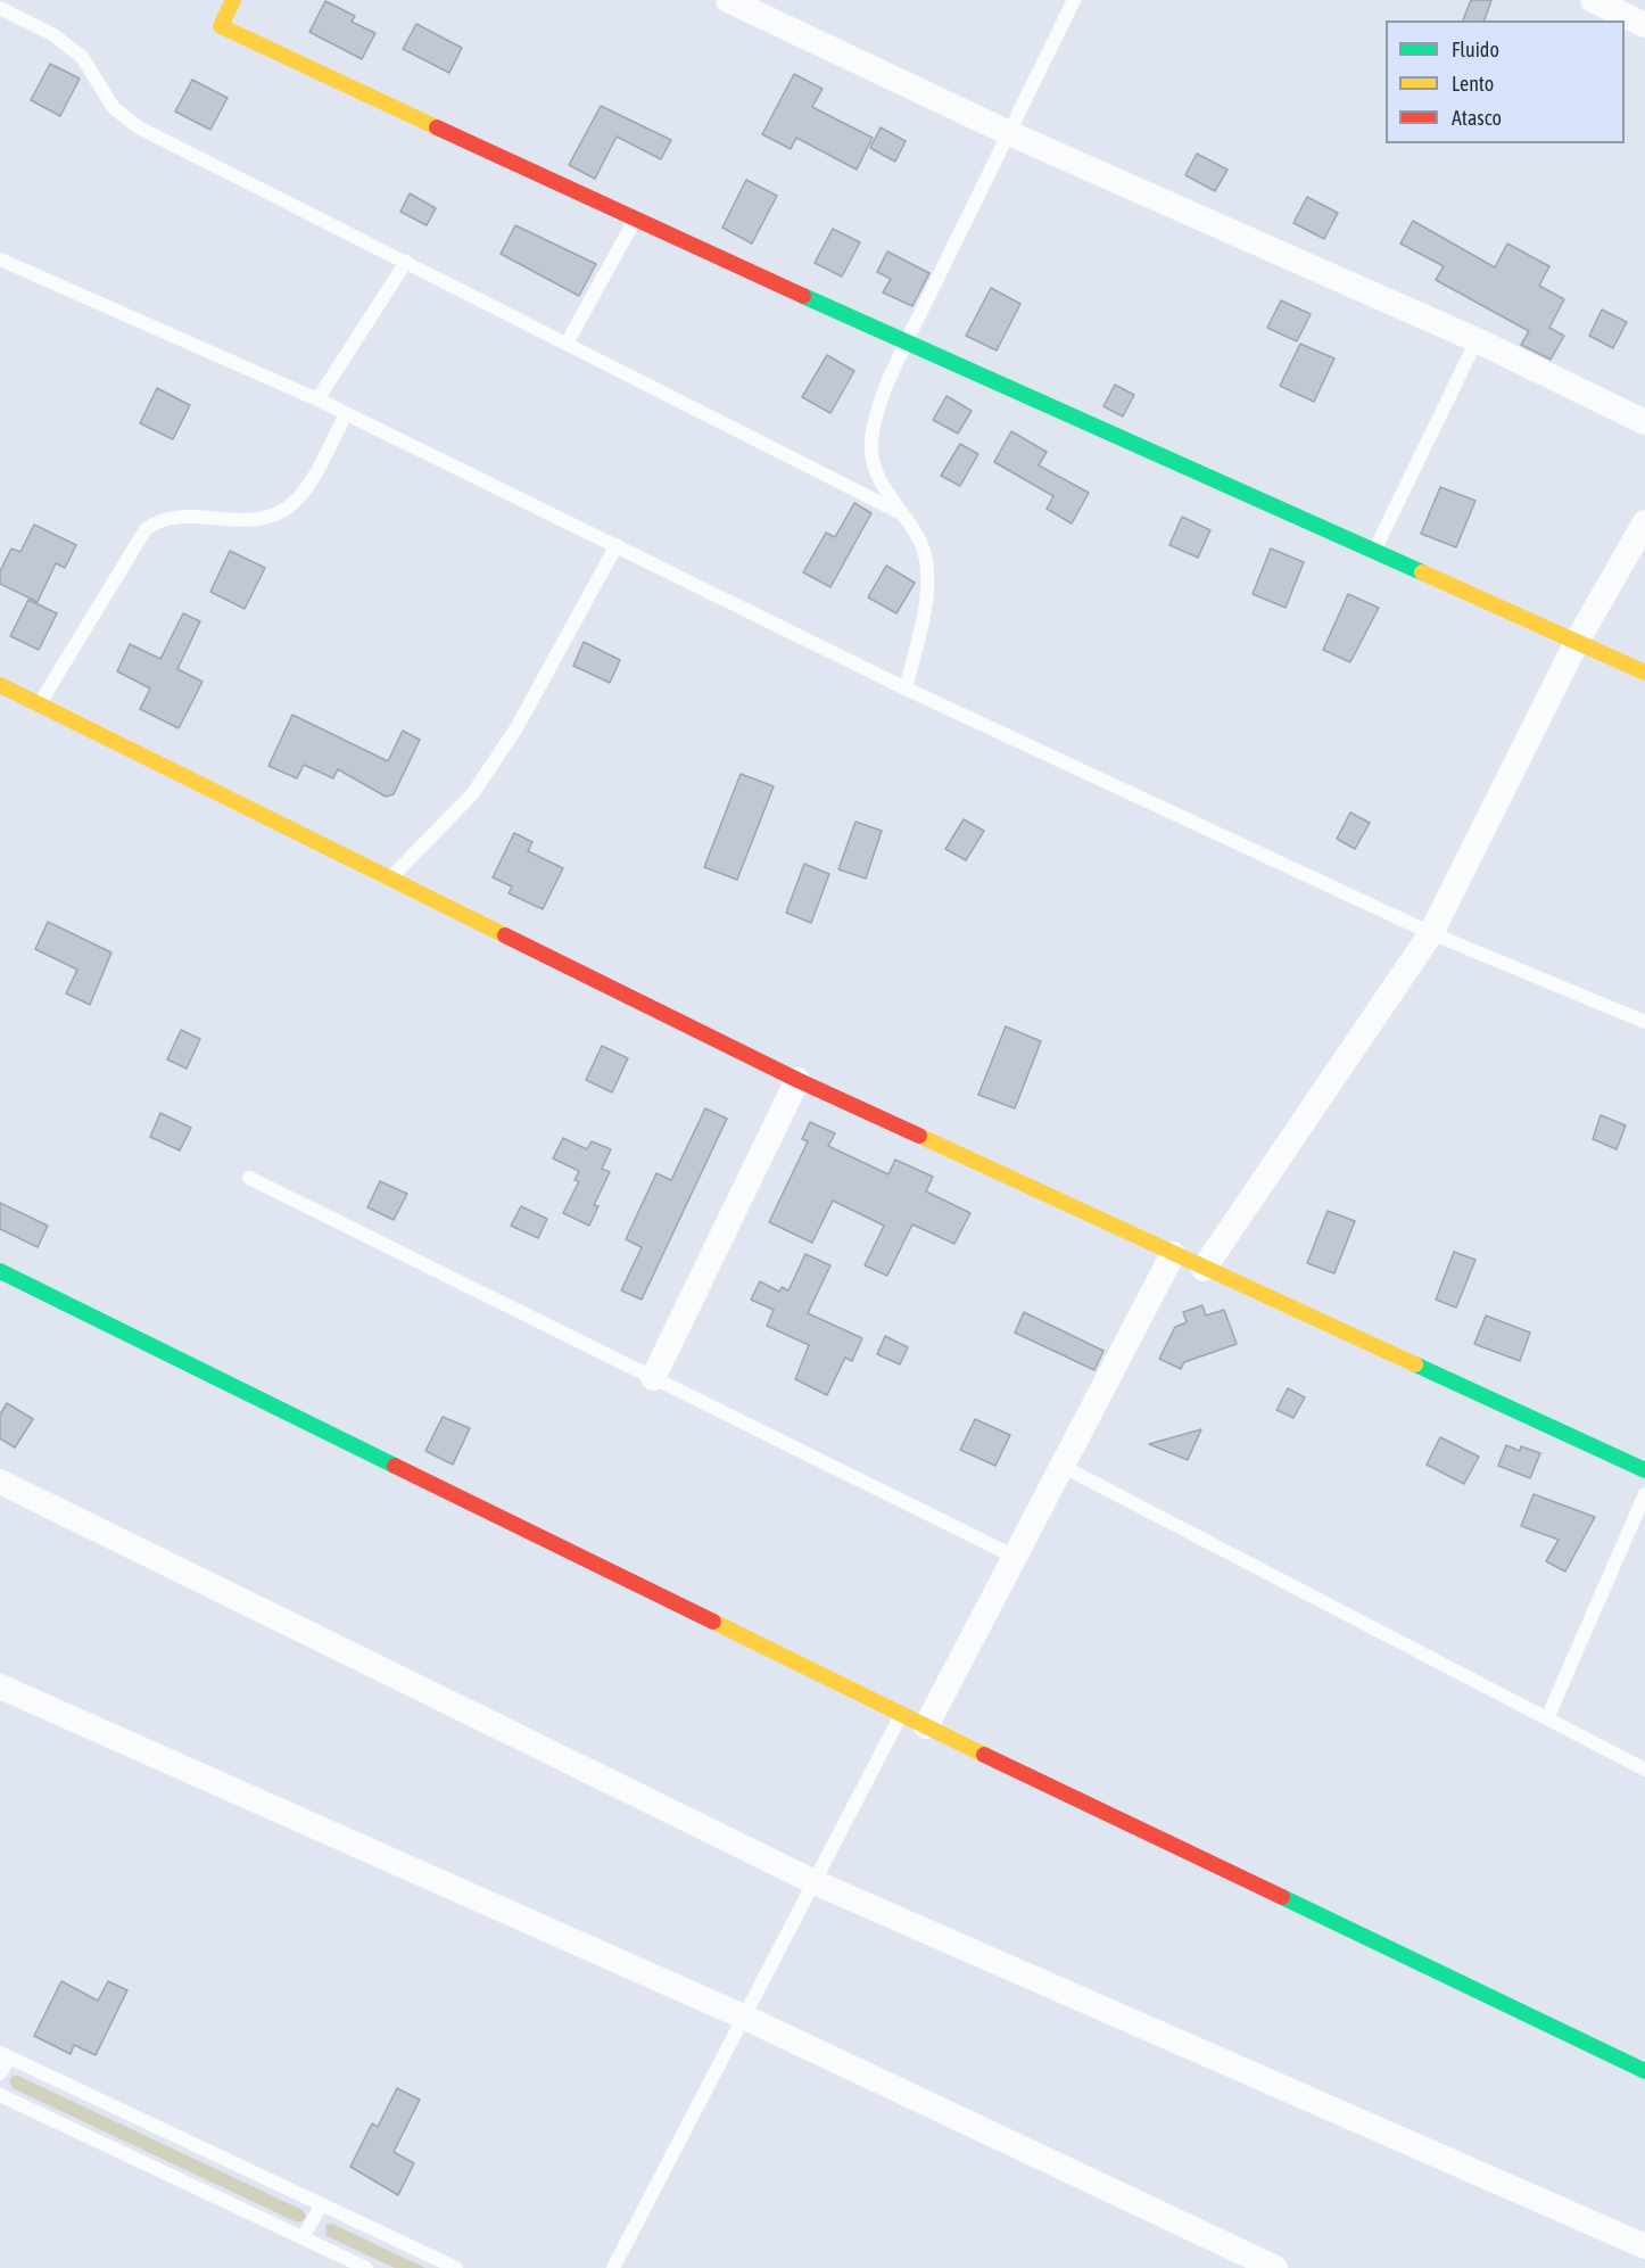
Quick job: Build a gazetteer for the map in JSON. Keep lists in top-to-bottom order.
{
  "legend": ["Fluido", "Lento", "Atasco"]
}
